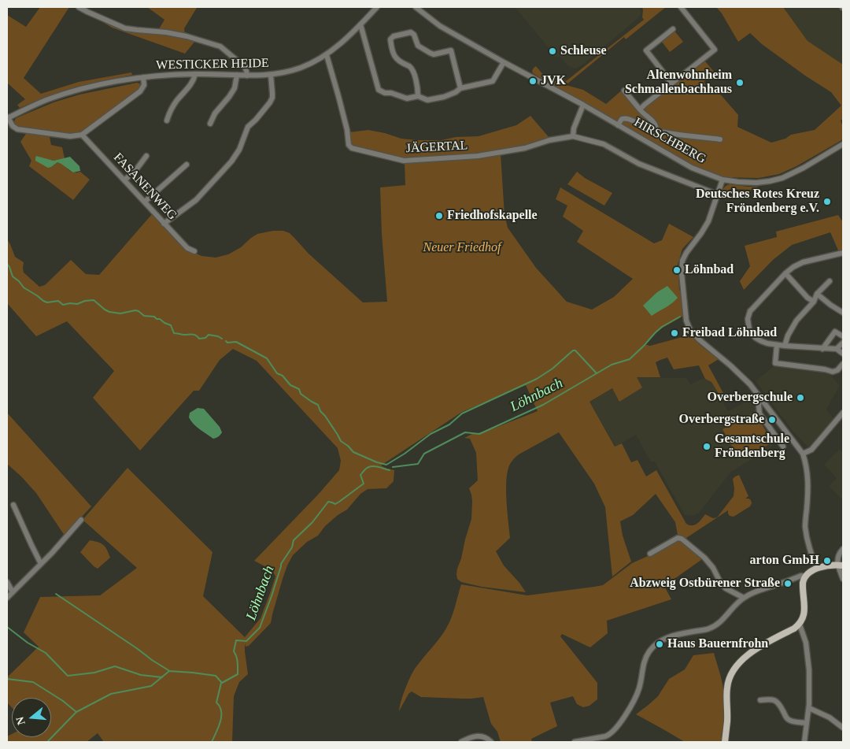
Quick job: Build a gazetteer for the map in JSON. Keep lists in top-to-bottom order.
{
  "streets": {
    "street": [
      "WESTICKER HEIDE",
      "HIRSCHBERG",
      "JÄGERTAL",
      "FASANENWEG"
    ]
  },
  "crossings": [
    ["WESTICKER HEIDE", "JÄGERTAL"],
    ["WESTICKER HEIDE", "FASANENWEG"]
  ],
  "water": ["Löhnbach"],
  "parks": ["Neuer Friedhof"],
  "places": [
    "Schleuse",
    "JVK",
    "Altenwohnheim Schmallenbachhaus",
    "Deutsches Rotes Kreuz Fröndenberg e.V.",
    "Friedhofskapelle",
    "Löhnbad",
    "Freibad Löhnbad",
    "Overbergschule",
    "Overbergstraße",
    "Gesamtschule Fröndenberg",
    "arton GmbH",
    "Abzweig Ostbürener Straße",
    "Haus Bauernfrohn"
  ],
  "north": "left"
}
